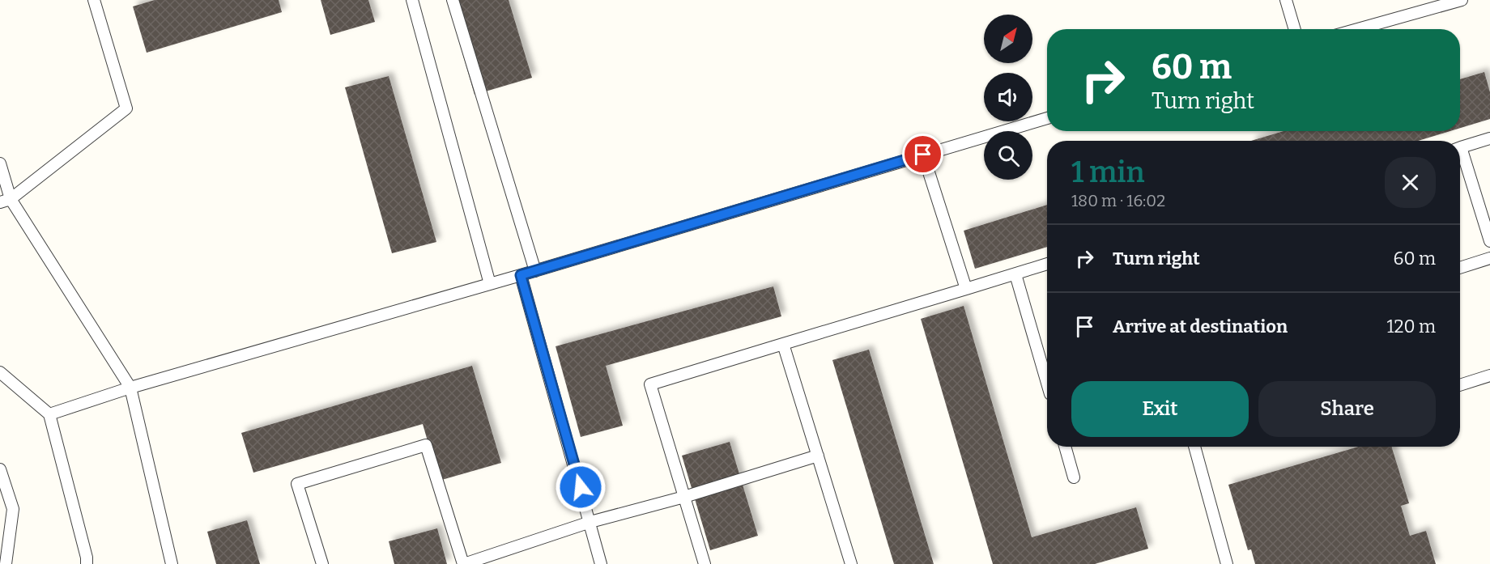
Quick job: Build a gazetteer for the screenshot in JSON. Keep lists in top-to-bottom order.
{
  "north": "top right",
  "page": {
    "turn": ["60 m", "Turn right"],
    "heading": ["1 min", "180 m · 16:02"],
    "list": [
      {
        "name": "Turn right",
        "value": "60 m"
      },
      {
        "name": "Arrive at destination",
        "value": "120 m"
      }
    ],
    "buttons": ["Exit", "Share"]
  }
}
